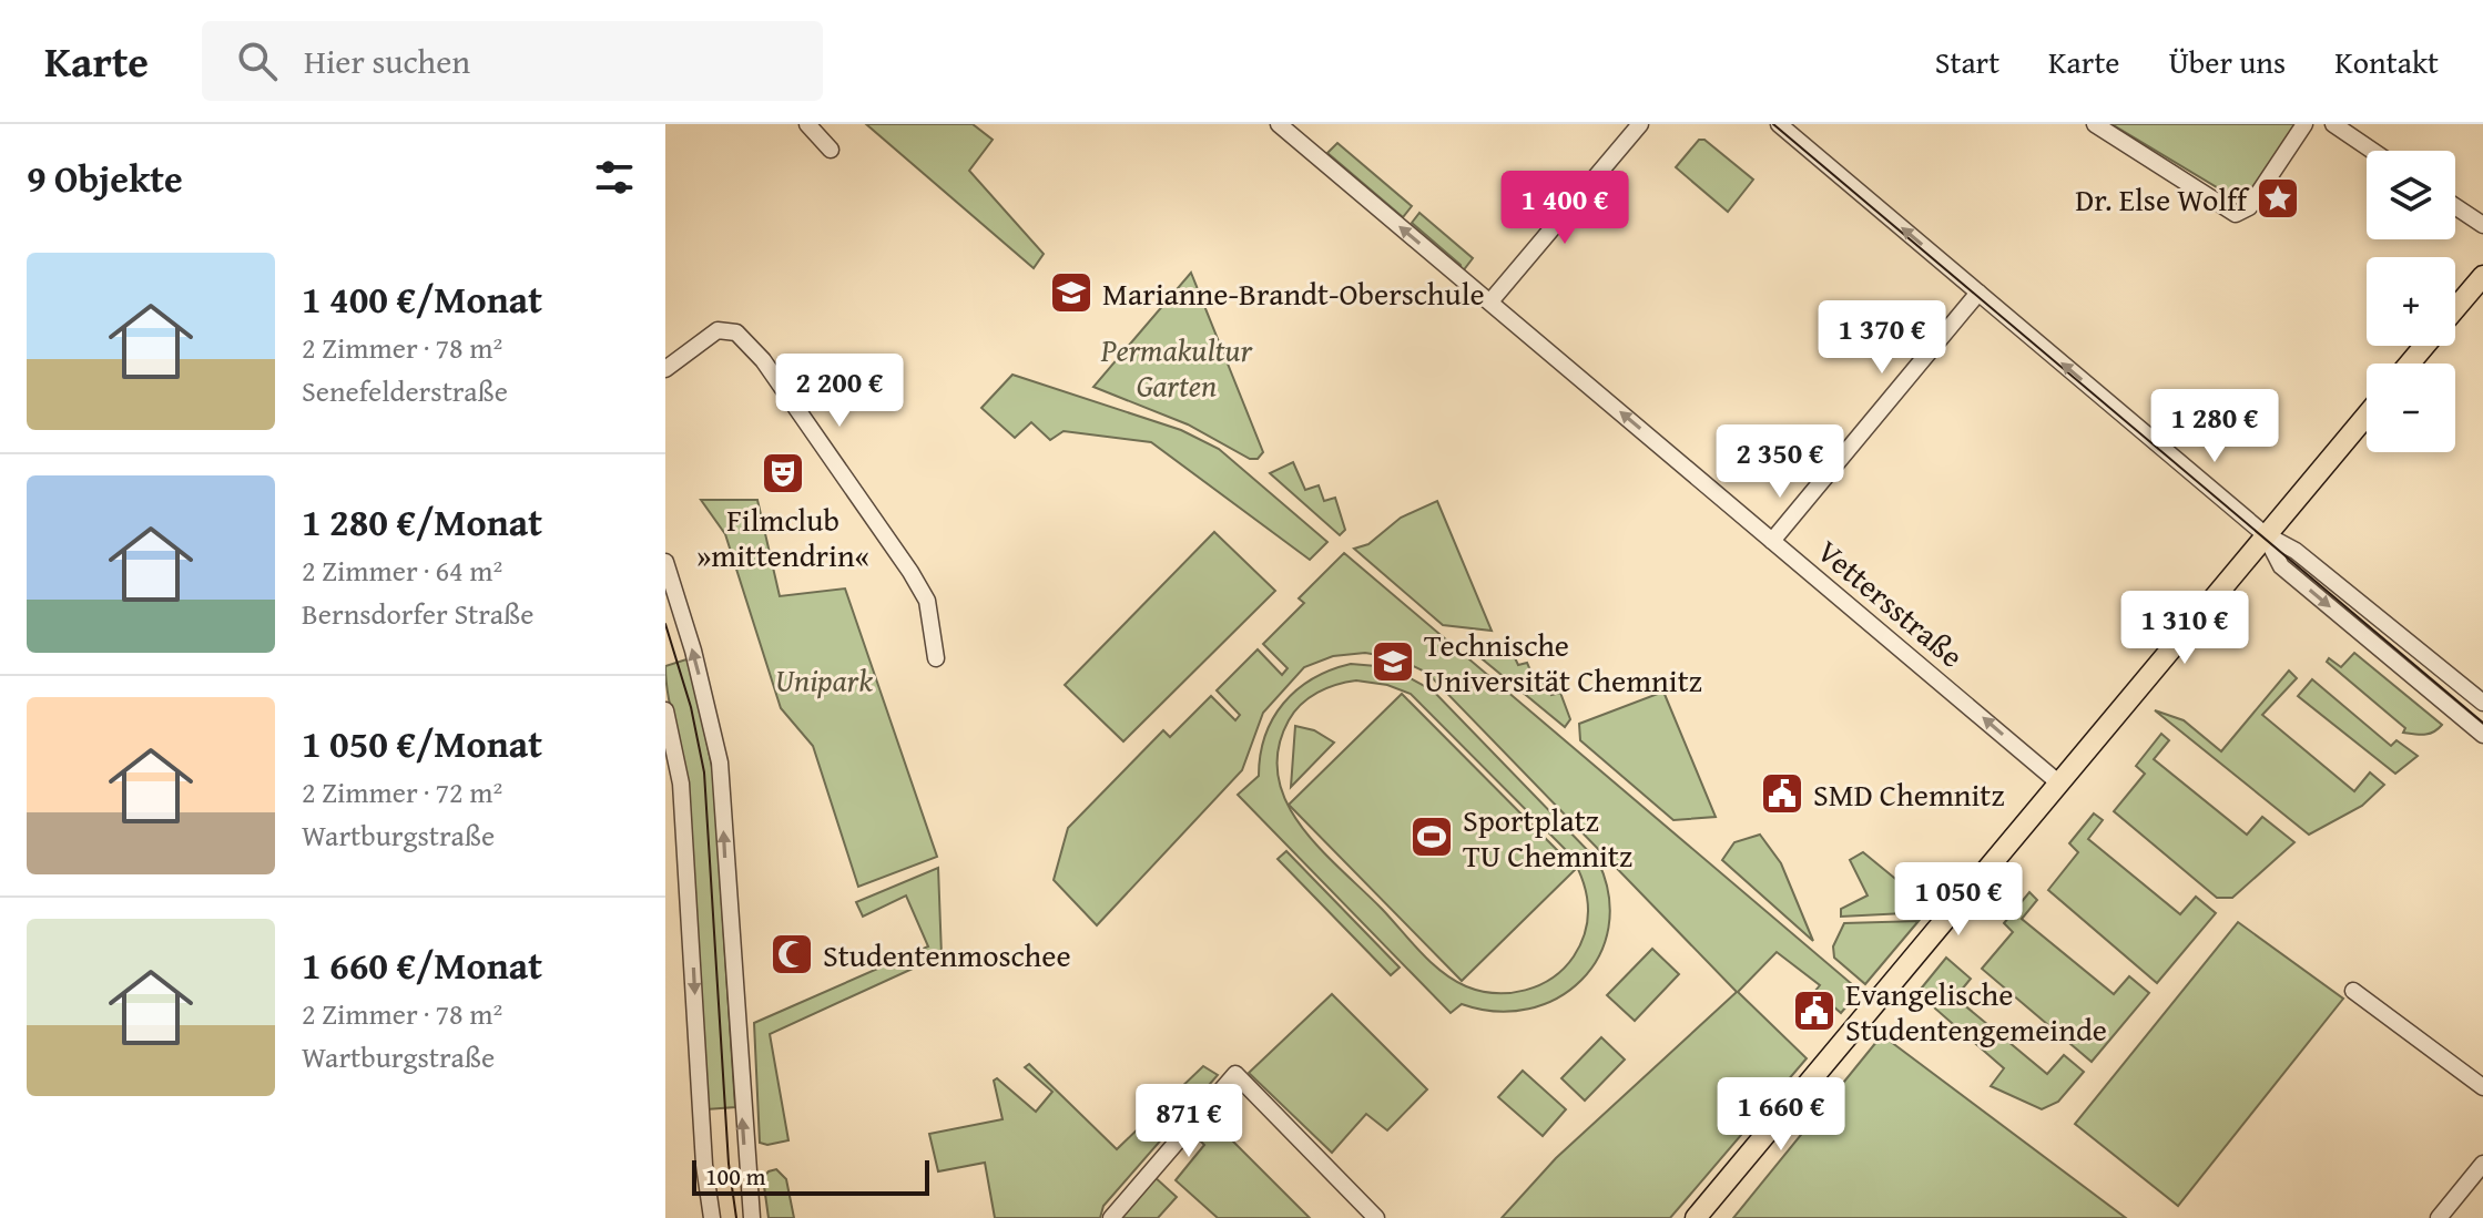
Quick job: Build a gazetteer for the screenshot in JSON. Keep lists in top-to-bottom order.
{
  "streets": {
    "street": ["Vettersstraße"]
  },
  "one_way": ["Vettersstraße"],
  "parks": ["Permakultur Garten", "Unipark"],
  "places": {
    "place": ["Dr. Else Wolff"],
    "school or university": ["Marianne-Brandt-Oberschule", "Technische Universität Chemnitz"],
    "theatre": ["Filmclub »mittendrin«"],
    "public building": ["SMD Chemnitz", "Evangelische Studentengemeinde"],
    "sports": ["Sportplatz TU Chemnitz"],
    "mosque": ["Studentenmoschee"]
  },
  "scale_bar": "100 m",
  "page": {
    "header": "Karte",
    "search": "Hier suchen",
    "nav": [
      "Start",
      "Karte",
      "Über uns",
      "Kontakt"
    ],
    "heading": "9 Objekte",
    "map_buttons": ["+", "−"],
    "price": [
      "1 400 €",
      "1 370 €",
      "2 200 €",
      "1 280 €",
      "2 350 €",
      "1 310 €",
      "1 050 €",
      "1 660 €",
      "871 €"
    ],
    "list": [
      {
        "name": "1 400 €/Monat",
        "note": "2 Zimmer · 78 m² · Senefelderstraße"
      },
      {
        "name": "1 280 €/Monat",
        "note": "2 Zimmer · 64 m² · Bernsdorfer Straße"
      },
      {
        "name": "1 050 €/Monat",
        "note": "2 Zimmer · 72 m² · Wartburgstraße"
      },
      {
        "name": "1 660 €/Monat",
        "note": "2 Zimmer · 78 m² · Wartburgstraße"
      }
    ],
    "scale": "100 m"
  }
}
